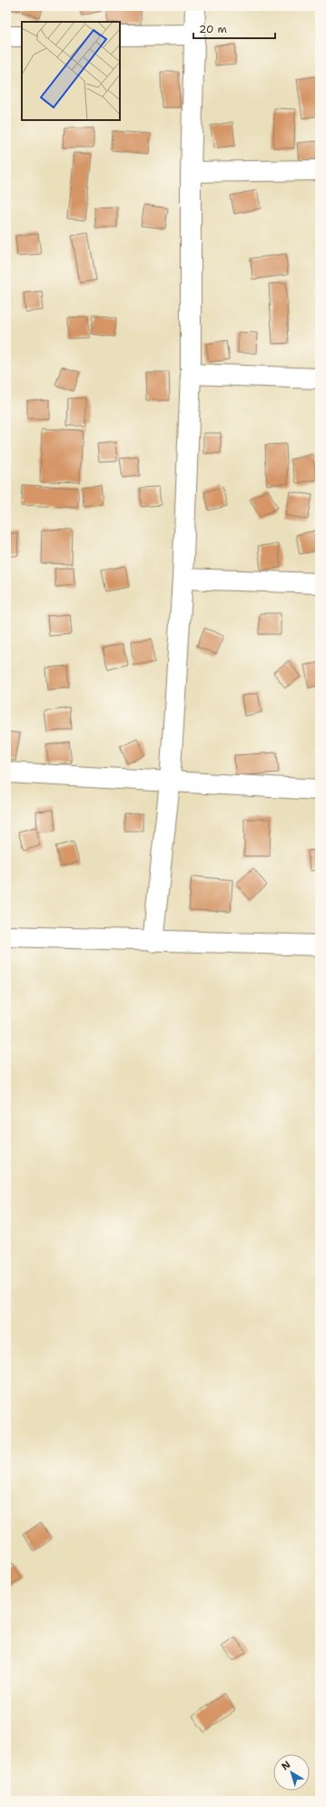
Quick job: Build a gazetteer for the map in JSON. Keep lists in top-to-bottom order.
{
  "scale_bar": "20 m",
  "north": "top left"
}
